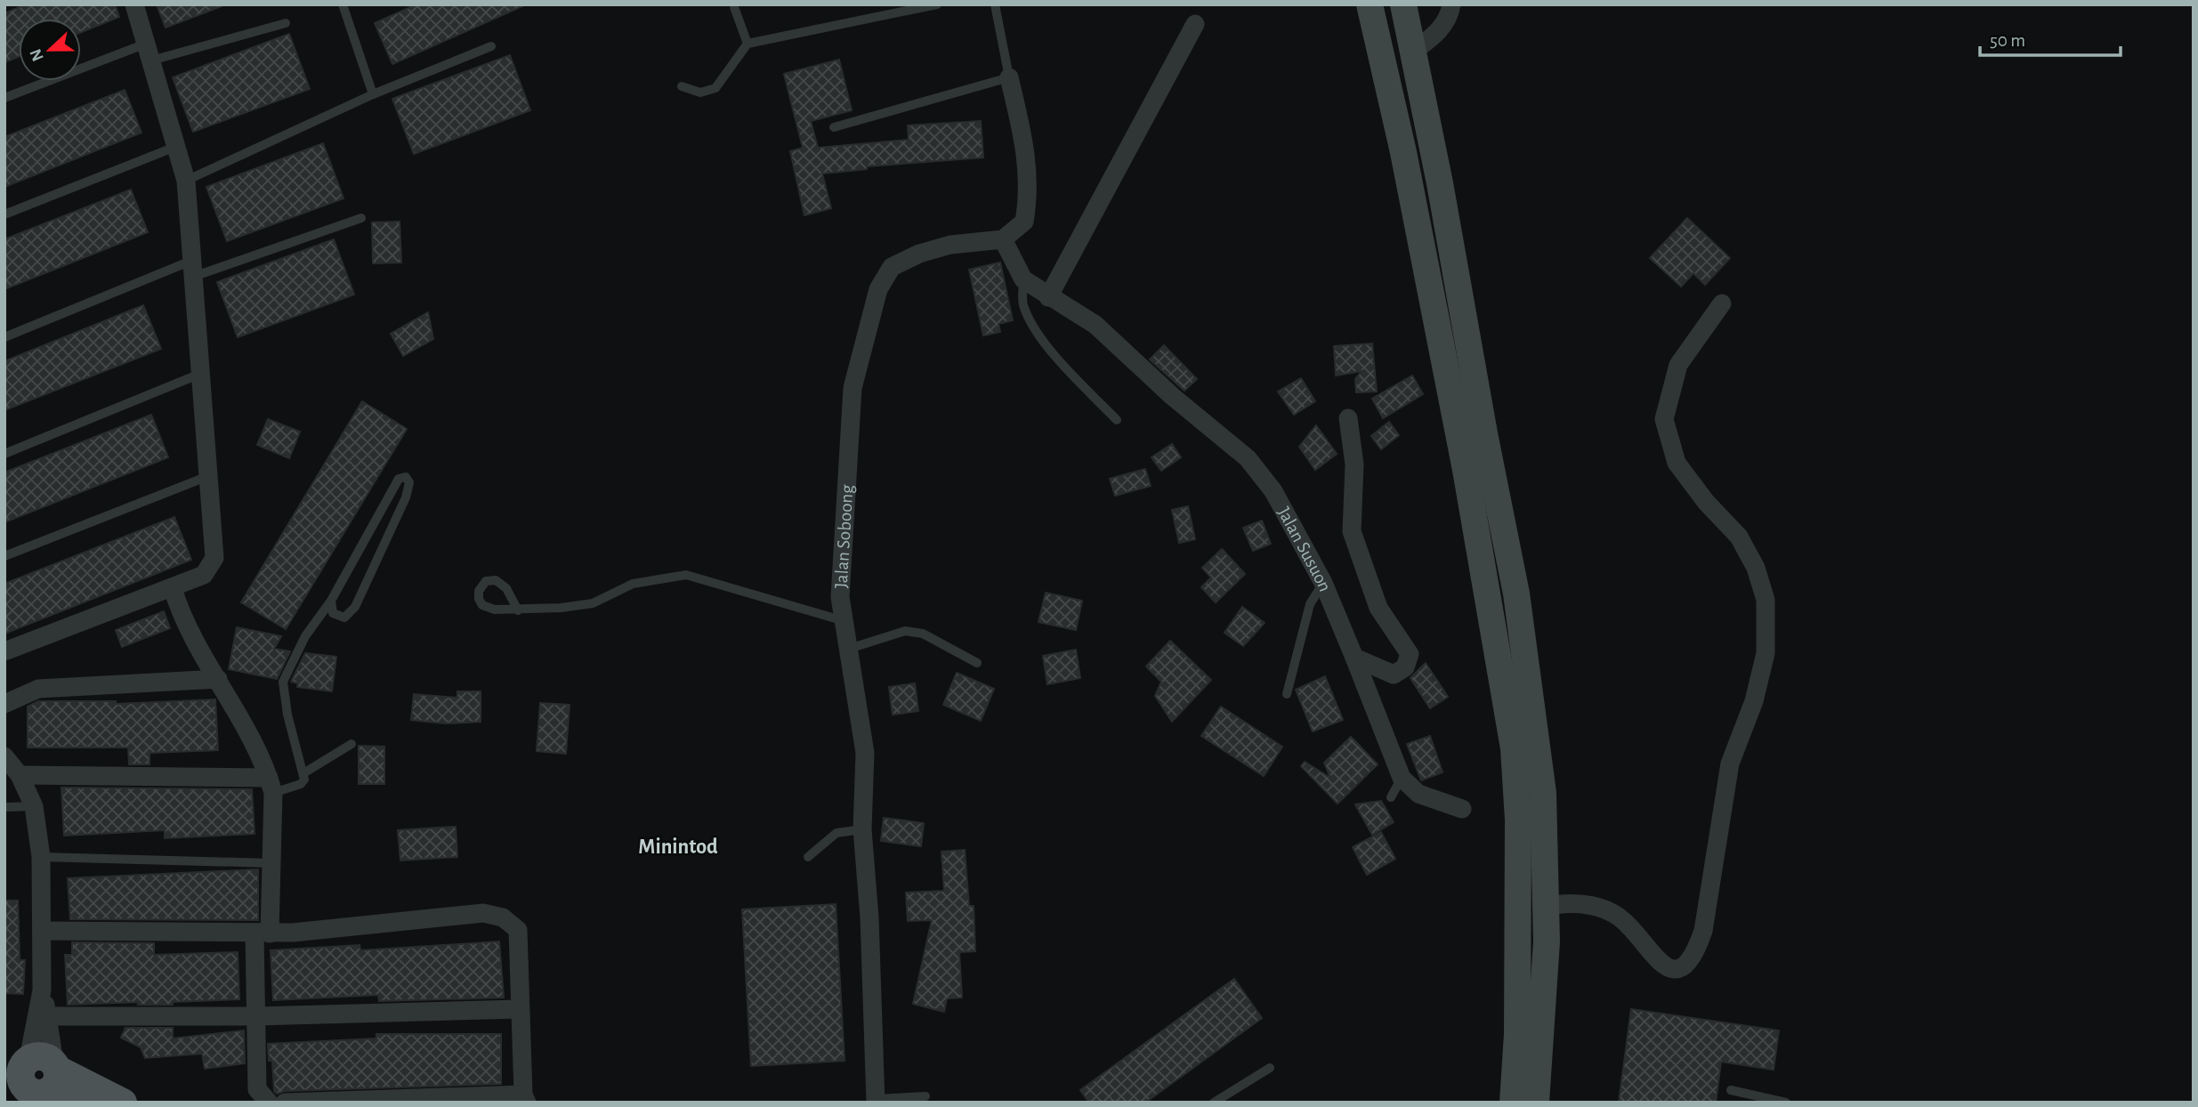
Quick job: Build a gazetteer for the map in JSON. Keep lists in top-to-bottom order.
{
  "streets": {
    "street": ["Jalan Soboong", "Jalan Susuon"]
  },
  "crossings": [
    ["Jalan Soboong", "Jalan Susuon"]
  ],
  "districts": ["Minintod"],
  "scale_bar": "50 m",
  "north": "left"
}
